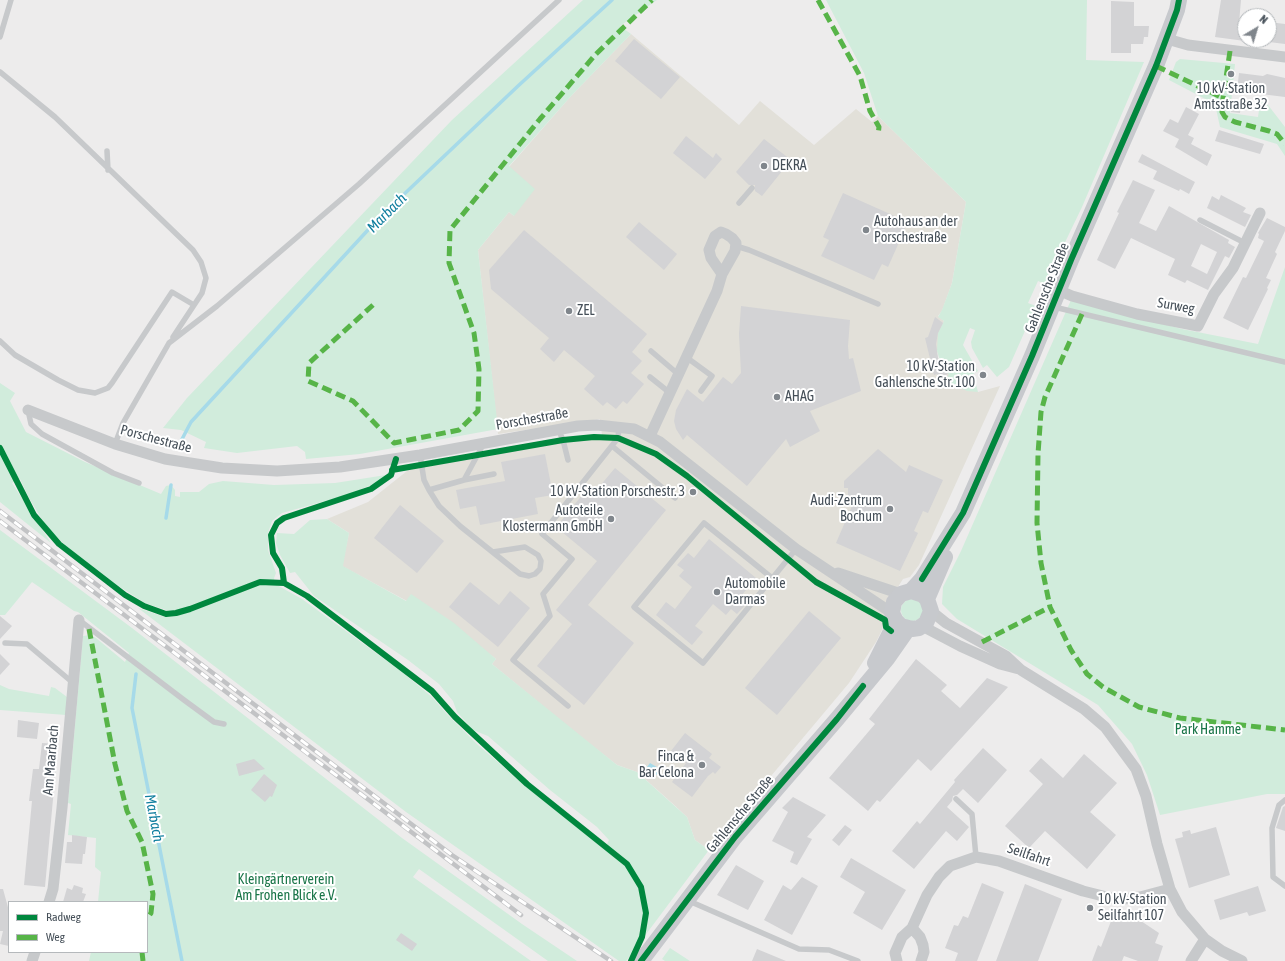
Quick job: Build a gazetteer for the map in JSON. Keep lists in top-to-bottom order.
{
  "streets": {
    "street": [
      "Gahlensche Straße",
      "Surweg",
      "Porschestraße",
      "Am Maarbach",
      "Seilfahrt"
    ]
  },
  "crossings": [
    ["Gahlensche Straße", "Surweg"],
    ["Gahlensche Straße", "Porschestraße"]
  ],
  "water": ["Marbach"],
  "parks": ["Park Hamme", "Kleingärtnerverein Am Frohen Blick e.V."],
  "places": [
    "10 kV-Station Amtsstraße 32",
    "DEKRA",
    "Autohaus an der Porschestraße",
    "ZEL",
    "10 kV-Station Gahlensche Str. 100",
    "AHAG",
    "10 kV-Station Porschestr. 3",
    "Audi-Zentrum Bochum",
    "Autoteile Klostermann GmbH",
    "Automobile Darmas",
    "Finca & Bar Celona",
    "10 kV-Station Seilfahrt 107"
  ],
  "legend": ["Radweg", "Weg"],
  "north": "top right"
}
